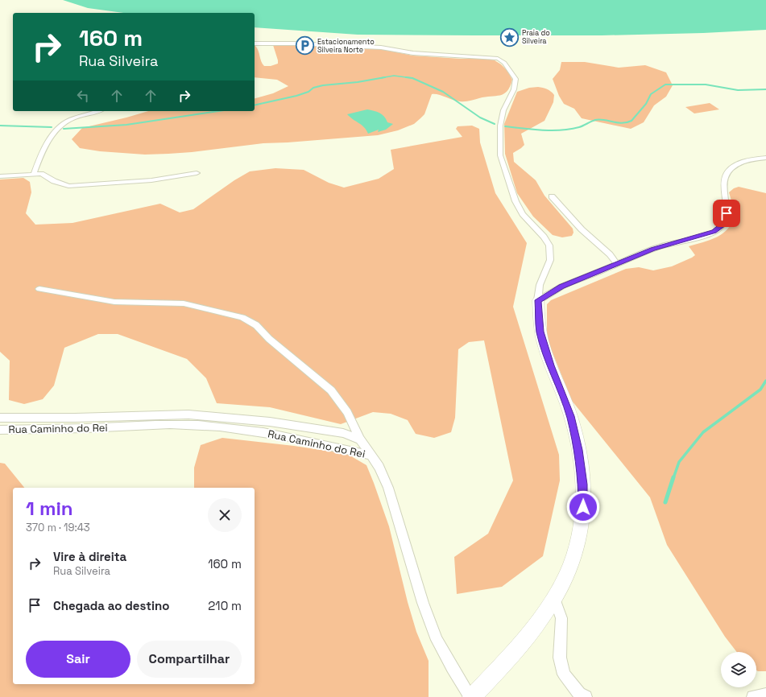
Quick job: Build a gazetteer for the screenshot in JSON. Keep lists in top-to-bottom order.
{
  "streets": {
    "street": ["Rua Caminho do Rei"]
  },
  "places": {
    "place": ["Praia do Silveira"],
    "parking": ["Estacionamento Silveira Norte"]
  },
  "page": {
    "turn": ["160 m", "Rua Silveira"],
    "heading": ["1 min", "370 m · 19:43"],
    "list": [
      {
        "name": "Vire à direita",
        "note": "Rua Silveira",
        "value": "160 m"
      },
      {
        "name": "Chegada ao destino",
        "value": "210 m"
      }
    ],
    "buttons": ["Sair", "Compartilhar"]
  }
}
